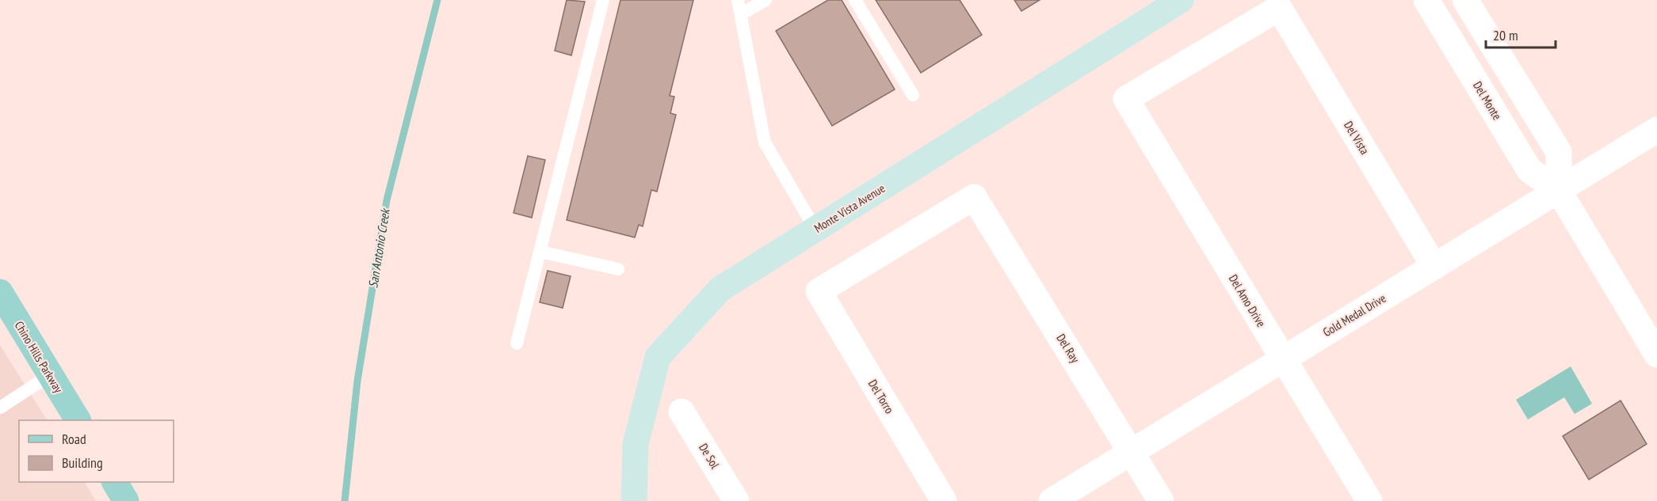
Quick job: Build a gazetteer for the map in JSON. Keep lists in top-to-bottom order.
{
  "streets": {
    "main road": ["Chino Hills Parkway"],
    "street": [
      "Del Monte",
      "Del Vista",
      "Monte Vista Avenue",
      "Del Amo Drive",
      "Gold Medal Drive",
      "Del Ray",
      "Del Torro",
      "De Sol"
    ]
  },
  "crossings": [
    ["Del Monte", "Gold Medal Drive"],
    ["Del Vista", "Del Amo Drive"],
    ["Del Vista", "Gold Medal Drive"],
    ["Del Amo Drive", "Gold Medal Drive"],
    ["Gold Medal Drive", "Del Ray"],
    ["Del Ray", "Del Torro"]
  ],
  "water": ["San Antonio Creek"],
  "legend": ["Road", "Building"],
  "scale_bar": "20 m"
}
